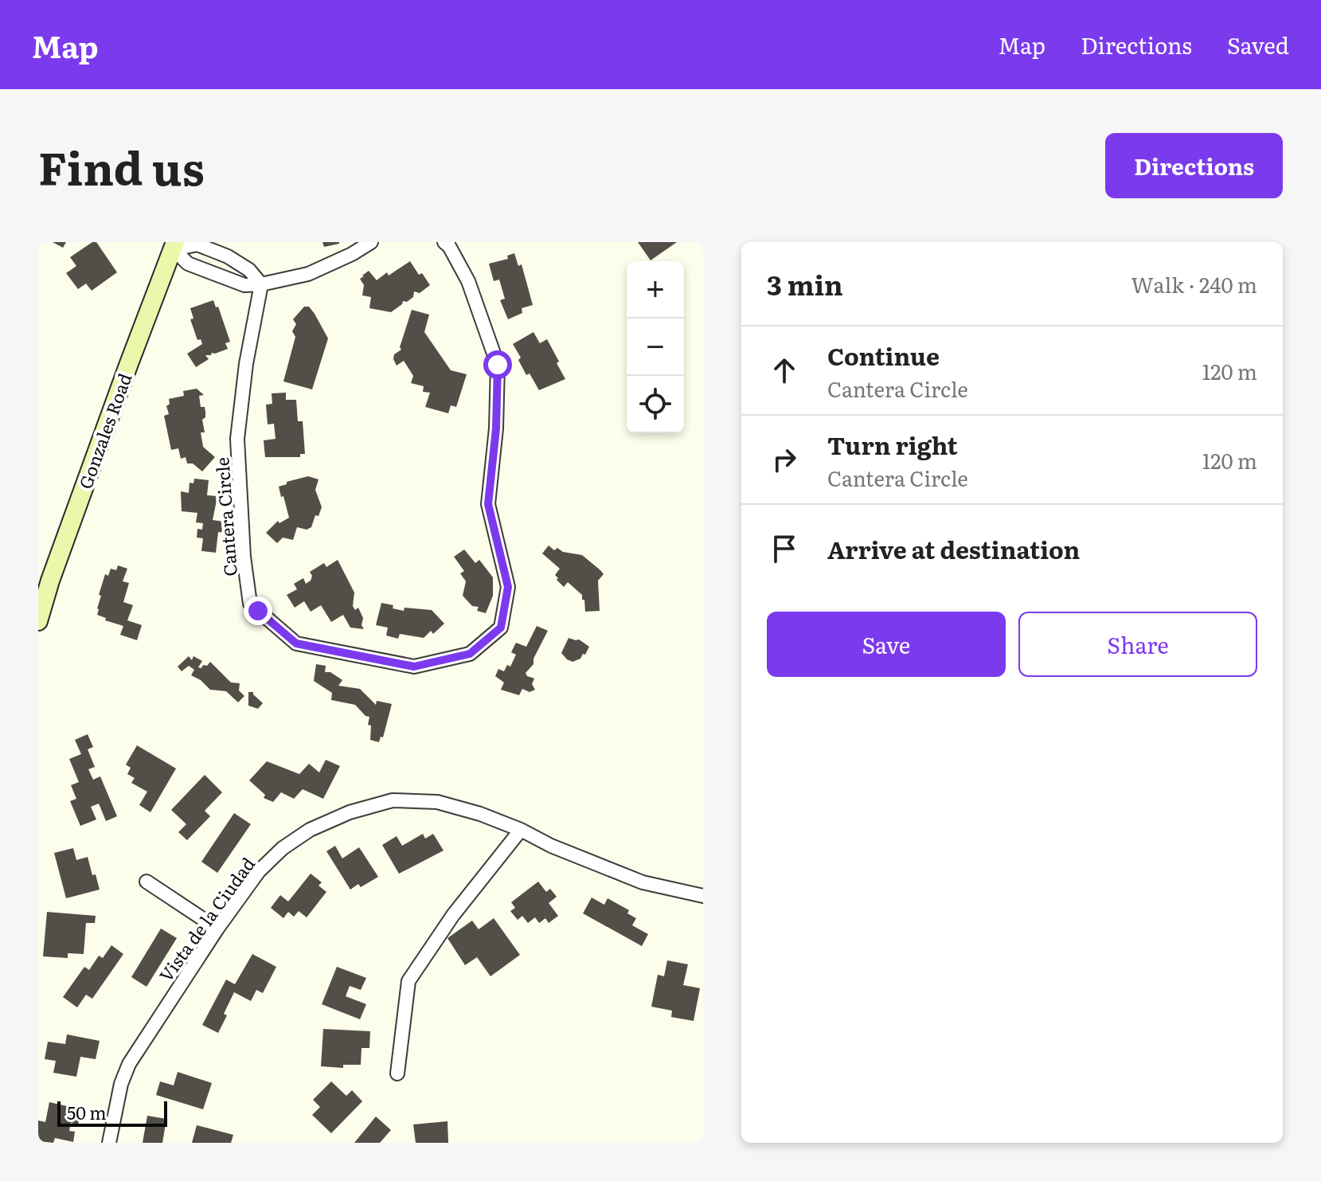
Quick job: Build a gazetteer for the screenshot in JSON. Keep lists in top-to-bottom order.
{
  "streets": {
    "street": ["Gonzales Road", "Cantera Circle", "Vista de la Ciudad"]
  },
  "scale_bar": "50 m",
  "page": {
    "header": "Map",
    "nav": ["Map", "Directions", "Saved"],
    "title": "Find us",
    "buttons": [
      "Directions",
      ["Save", "Share"]
    ],
    "heading": ["3 min", "Walk · 240 m"],
    "map_buttons": ["+", "−"],
    "list": [
      ["Continue", "Cantera Circle", "120 m"],
      ["Turn right", "Cantera Circle", "120 m"],
      "Arrive at destination"
    ],
    "scale": "50 m"
  }
}
